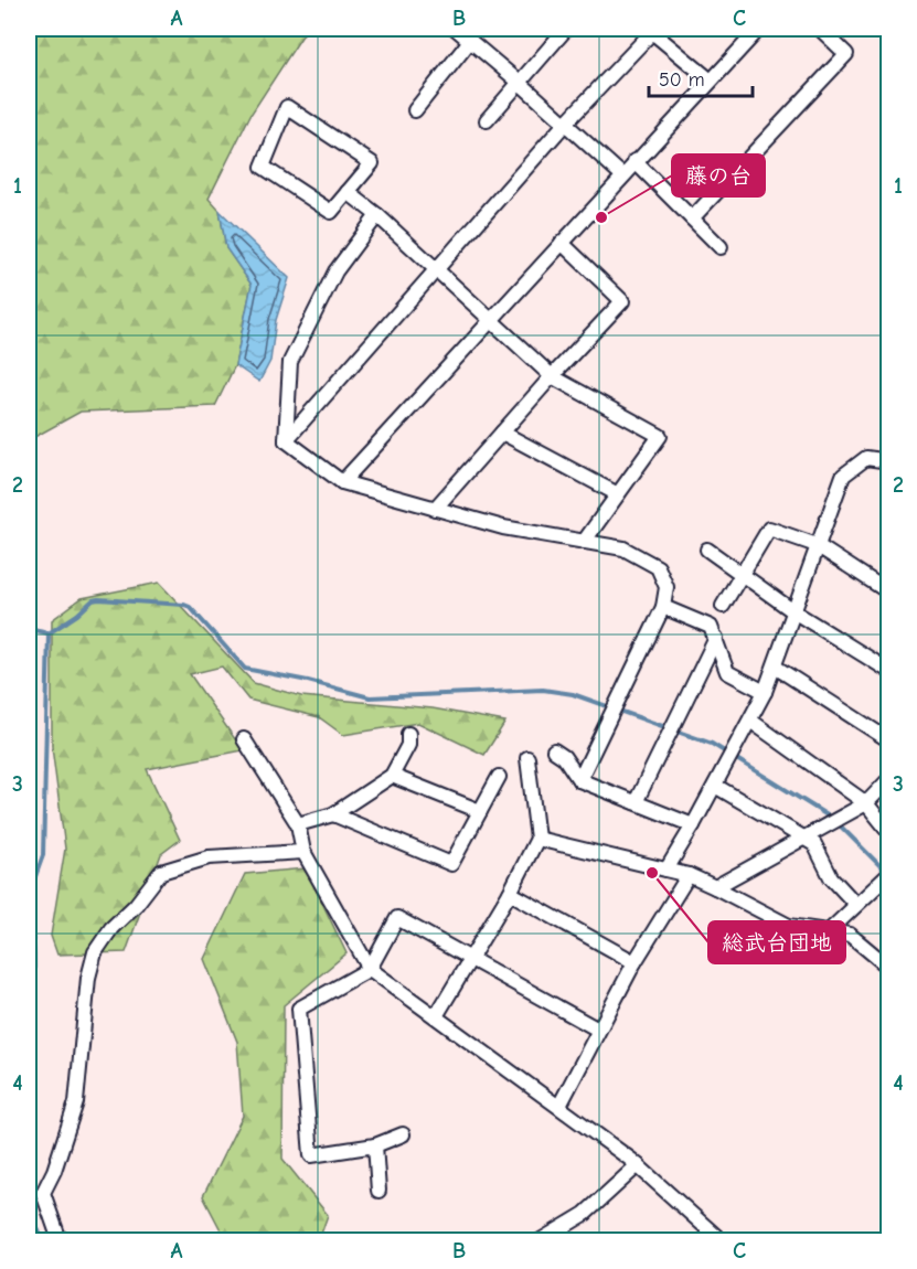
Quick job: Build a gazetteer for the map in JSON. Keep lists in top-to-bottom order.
{
  "places": ["藤の台", "総武台団地"],
  "scale_bar": "50 m",
  "grid": {
    "columns": ["A", "B", "C"],
    "rows": [
      "1",
      "2",
      "3",
      "4"
    ]
  }
}
